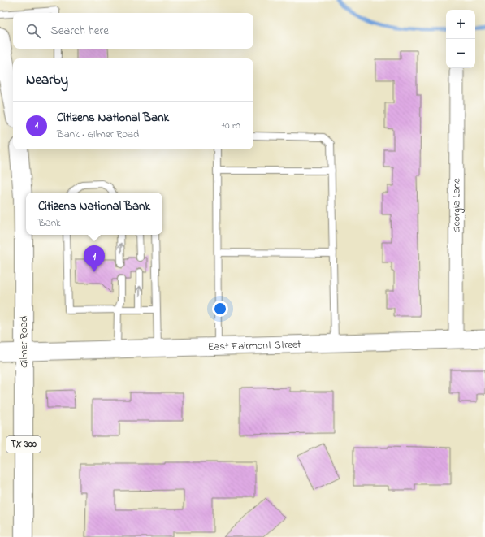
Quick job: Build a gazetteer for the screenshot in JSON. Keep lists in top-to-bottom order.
{
  "streets": {
    "main road": ["Gilmer Road", "TX 300"],
    "street": ["Georgia Lane", "East Fairmont Street"]
  },
  "crossings": [
    ["Georgia Lane", "East Fairmont Street"],
    ["Gilmer Road", "East Fairmont Street"]
  ],
  "page": {
    "map_buttons": ["+", "−"],
    "search": "Search here",
    "heading": "Nearby",
    "list": [
      {
        "mark": "1",
        "name": "Citizens National Bank",
        "note": "Bank · Gilmer Road",
        "value": "70 m"
      }
    ],
    "popup": ["Citizens National Bank", "Bank"],
    "pins": "1"
  }
}
